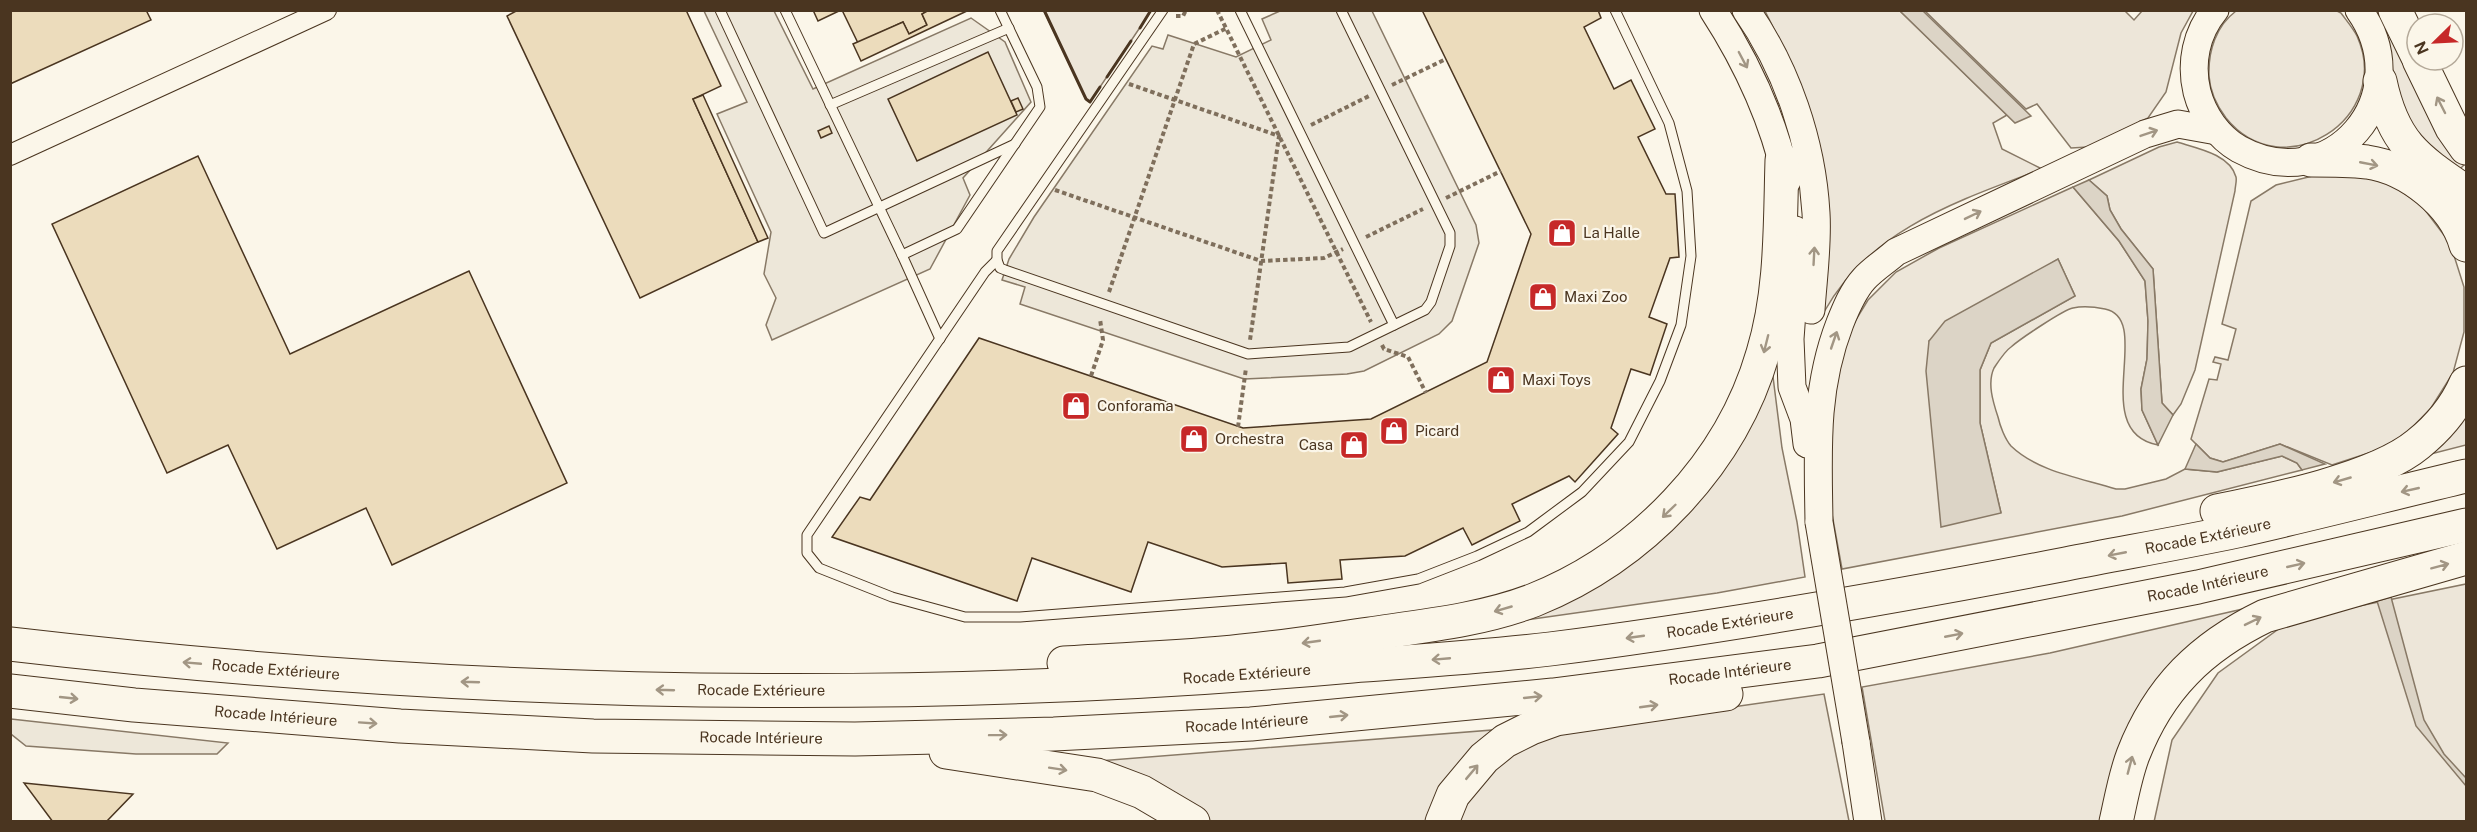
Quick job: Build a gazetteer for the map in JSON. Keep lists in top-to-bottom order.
{
  "streets": {
    "highway": ["Rocade Extérieure", "Rocade Intérieure"]
  },
  "places": {
    "shop": [
      "La Halle",
      "Maxi Zoo",
      "Maxi Toys",
      "Conforama",
      "Picard",
      "Orchestra",
      "Casa"
    ]
  },
  "north": "bottom left"
}
